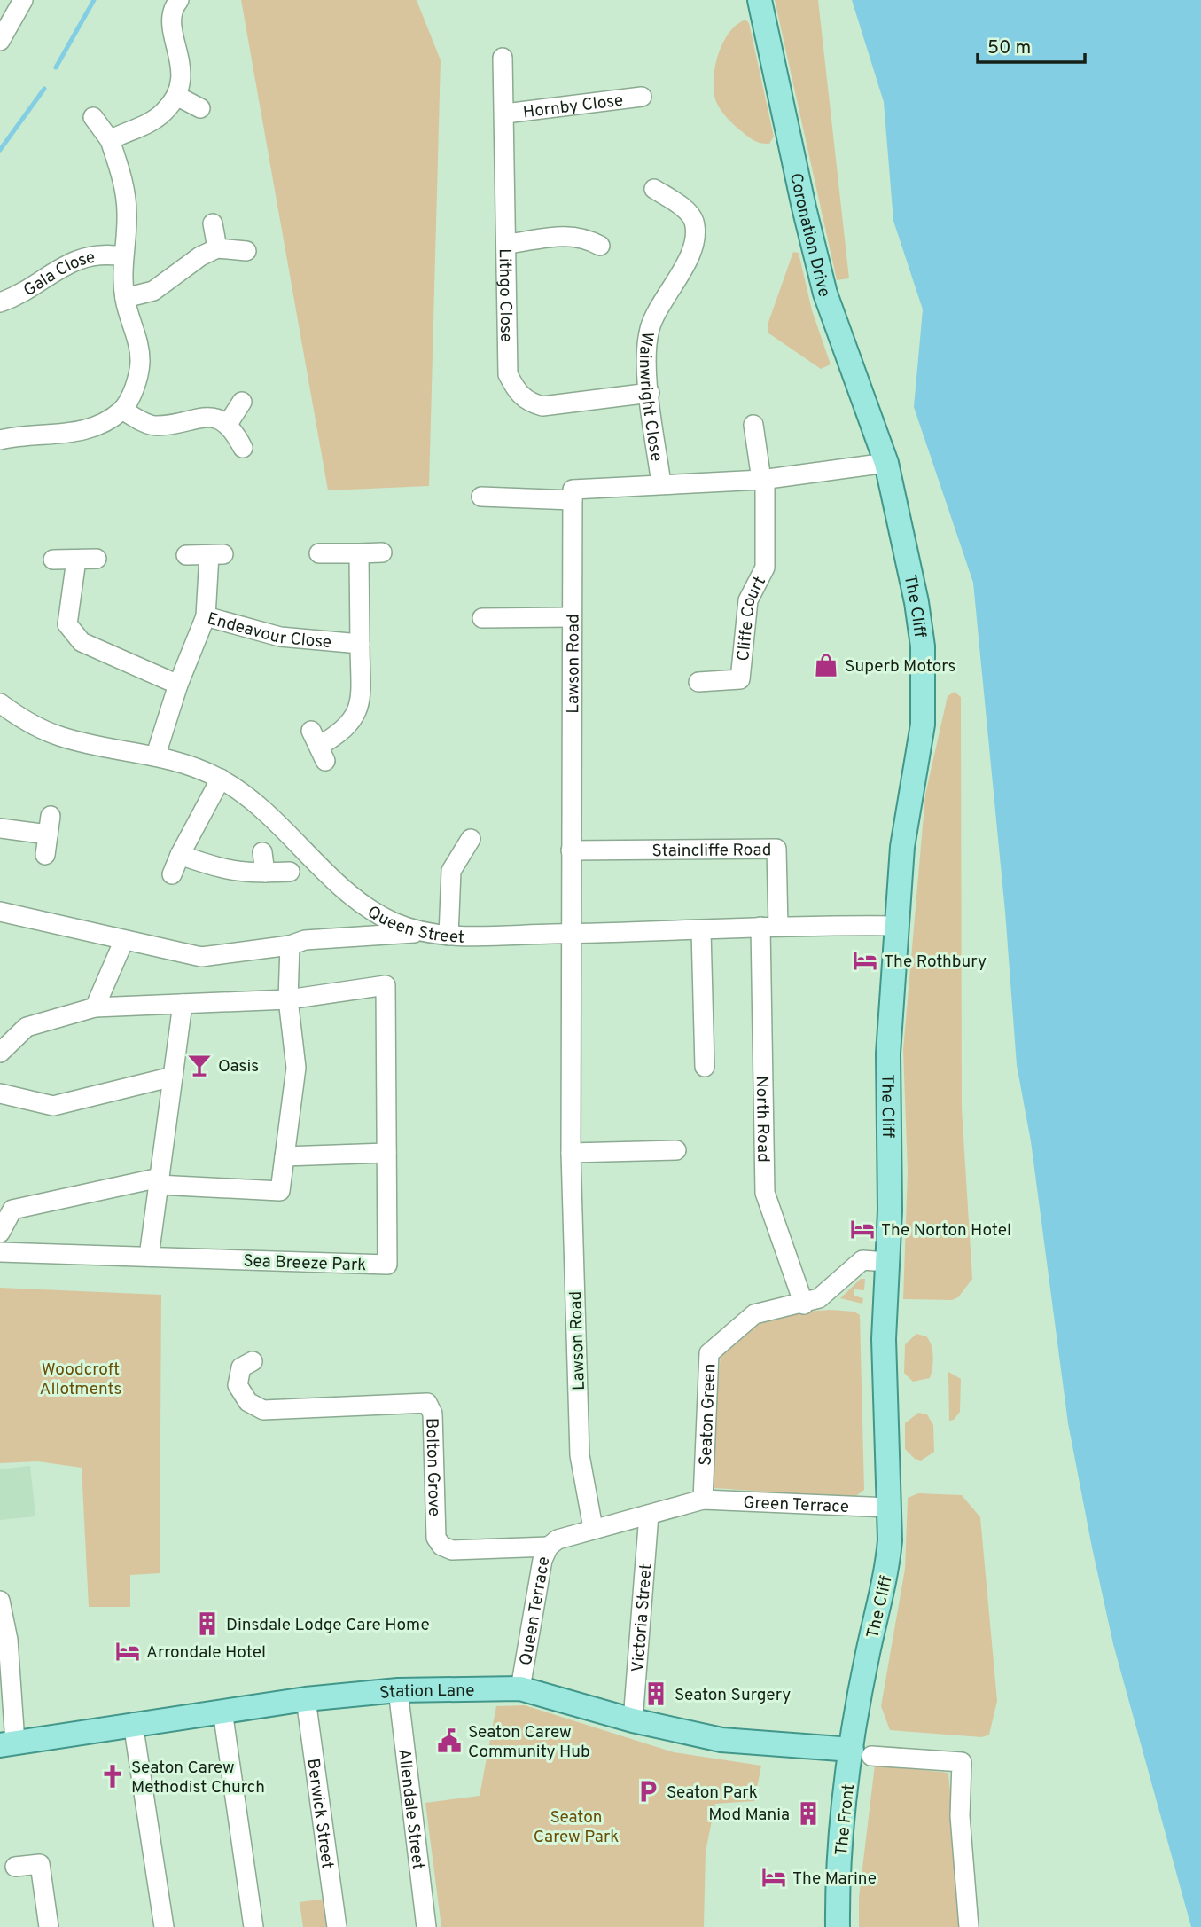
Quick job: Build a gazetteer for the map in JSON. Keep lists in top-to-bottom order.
{
  "streets": {
    "main road": [
      "Coronation Drive",
      "The Cliff",
      "Station Lane",
      "The Front"
    ],
    "street": [
      "Hornby Close",
      "Gala Close",
      "Lithgo Close",
      "Wainwright Close",
      "Cliffe Court",
      "Endeavour Close",
      "Lawson Road",
      "Staincliffe Road",
      "Queen Street",
      "North Road",
      "Sea Breeze Park",
      "Seaton Green",
      "Bolton Grove",
      "Green Terrace",
      "Queen Terrace",
      "Victoria Street",
      "Allendale Street",
      "Berwick Street"
    ]
  },
  "crossings": [
    ["Hornby Close", "Lithgo Close"],
    ["Coronation Drive", "The Cliff"],
    ["Lithgo Close", "Wainwright Close"],
    ["The Cliff", "Queen Street"],
    ["The Cliff", "Seaton Green"],
    ["The Cliff", "Green Terrace"],
    ["The Cliff", "Station Lane"],
    ["The Cliff", "The Front"],
    ["Endeavour Close", "Queen Street"],
    ["Lawson Road", "Staincliffe Road"],
    ["Lawson Road", "Queen Street"],
    ["Lawson Road", "Queen Terrace"],
    ["Staincliffe Road", "Queen Street"],
    ["Staincliffe Road", "North Road"],
    ["Queen Street", "North Road"],
    ["North Road", "Seaton Green"],
    ["Seaton Green", "Green Terrace"],
    ["Bolton Grove", "Queen Terrace"],
    ["Green Terrace", "Queen Terrace"],
    ["Green Terrace", "Victoria Street"],
    ["Queen Terrace", "Victoria Street"],
    ["Queen Terrace", "Station Lane"],
    ["Victoria Street", "Station Lane"],
    ["Station Lane", "Allendale Street"],
    ["Station Lane", "Berwick Street"],
    ["Station Lane", "The Front"]
  ],
  "parks": ["Woodcroft Allotments", "Seaton Carew Park"],
  "places": {
    "shop": ["Superb Motors"],
    "hotel": [
      "The Rothbury",
      "The Norton Hotel",
      "Arrondale Hotel",
      "The Marine"
    ],
    "bar": ["Oasis"],
    "building": ["Dinsdale Lodge Care Home", "Seaton Surgery", "Mod Mania"],
    "public building": ["Seaton Carew Community Hub"],
    "church": ["Seaton Carew Methodist Church"],
    "parking": ["Seaton Park"]
  },
  "scale_bar": "50 m"
}
